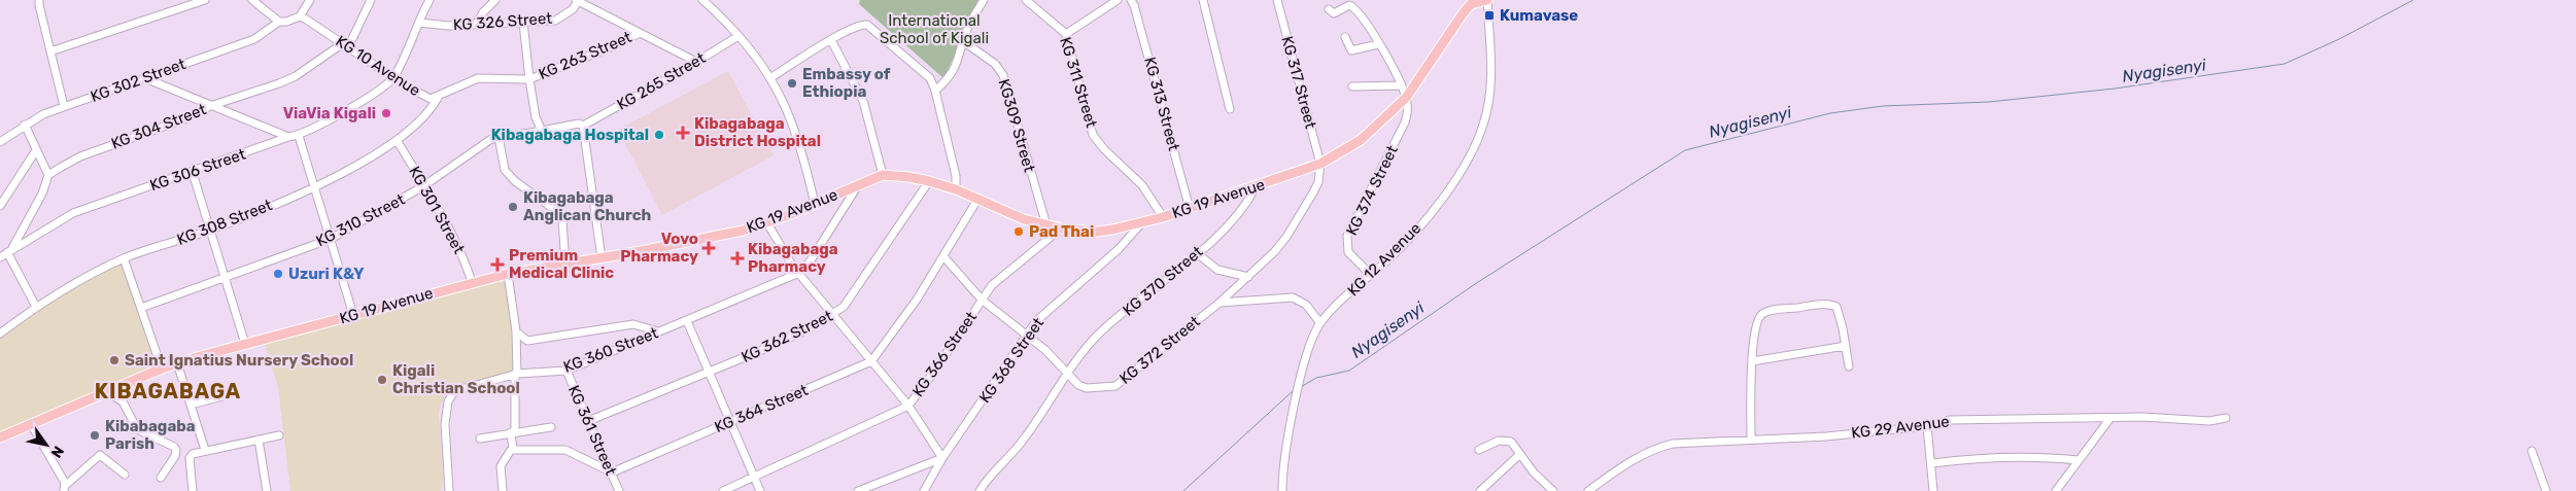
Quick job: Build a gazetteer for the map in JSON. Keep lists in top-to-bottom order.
{
  "streets": {
    "main road": ["KG 19 Avenue"],
    "street": [
      "KG 326 Street",
      "KG 263 Street",
      "KG 10 Avenue",
      "KG 302 Street",
      "KG 265 Street",
      "KG 311 Street",
      "KG 317 Street",
      "KG 313 Street",
      "KG309 Street",
      "KG 304 Street",
      "KG 306 Street",
      "KG 374 Street",
      "KG 301 Street",
      "KG 310 Street",
      "KG 308 Street",
      "KG 12 Avenue",
      "KG 370 Street",
      "KG 362 Street",
      "KG 360 Street",
      "KG 372 Street",
      "KG 366 Street",
      "KG 368 Street",
      "KG 364 Street",
      "KG 29 Avenue",
      "KG 361 Street"
    ]
  },
  "crossings": [
    ["KG 263 Street", "KG 10 Avenue"],
    ["KG 10 Avenue", "KG 304 Street"],
    ["KG 10 Avenue", "KG 306 Street"],
    ["KG 10 Avenue", "KG 308 Street"],
    ["KG 311 Street", "KG 19 Avenue"],
    ["KG 317 Street", "KG 19 Avenue"],
    ["KG 317 Street", "KG 372 Street"],
    ["KG 313 Street", "KG 19 Avenue"],
    ["KG309 Street", "KG 19 Avenue"],
    ["KG 374 Street", "KG 19 Avenue"],
    ["KG 374 Street", "KG 12 Avenue"],
    ["KG 19 Avenue", "KG 301 Street"],
    ["KG 19 Avenue", "KG 12 Avenue"],
    ["KG 19 Avenue", "KG 370 Street"],
    ["KG 19 Avenue", "KG 362 Street"],
    ["KG 19 Avenue", "KG 360 Street"],
    ["KG 19 Avenue", "KG 372 Street"],
    ["KG 19 Avenue", "KG 366 Street"],
    ["KG 19 Avenue", "KG 368 Street"],
    ["KG 19 Avenue", "KG 364 Street"],
    ["KG 301 Street", "KG 310 Street"],
    ["KG 301 Street", "KG 308 Street"],
    ["KG 370 Street", "KG 372 Street"],
    ["KG 362 Street", "KG 361 Street"],
    ["KG 360 Street", "KG 361 Street"],
    ["KG 372 Street", "KG 366 Street"],
    ["KG 372 Street", "KG 368 Street"],
    ["KG 372 Street", "KG 364 Street"],
    ["KG 364 Street", "KG 361 Street"]
  ],
  "districts": ["KIBAGABAGA"],
  "water": ["Nyagisenyi"],
  "parks": ["International School of Kigali"],
  "places": {
    "transit": ["Kumavase"],
    "other": [
      "Embassy of Ethiopia",
      "ViaVia Kigali",
      "Kibagabaga Hospital",
      "Kibagabaga Anglican Church",
      "Pad Thai",
      "Uzuri K&Y",
      "Saint Ignatius Nursery School",
      "Kigali Christian School",
      "Kibabagaba Parish"
    ],
    "health": [
      "Kibagabaga District Hospital",
      "Vovo Pharmacy",
      "Kibagabaga Pharmacy",
      "Premium Medical Clinic"
    ]
  },
  "north": "bottom right"
}
